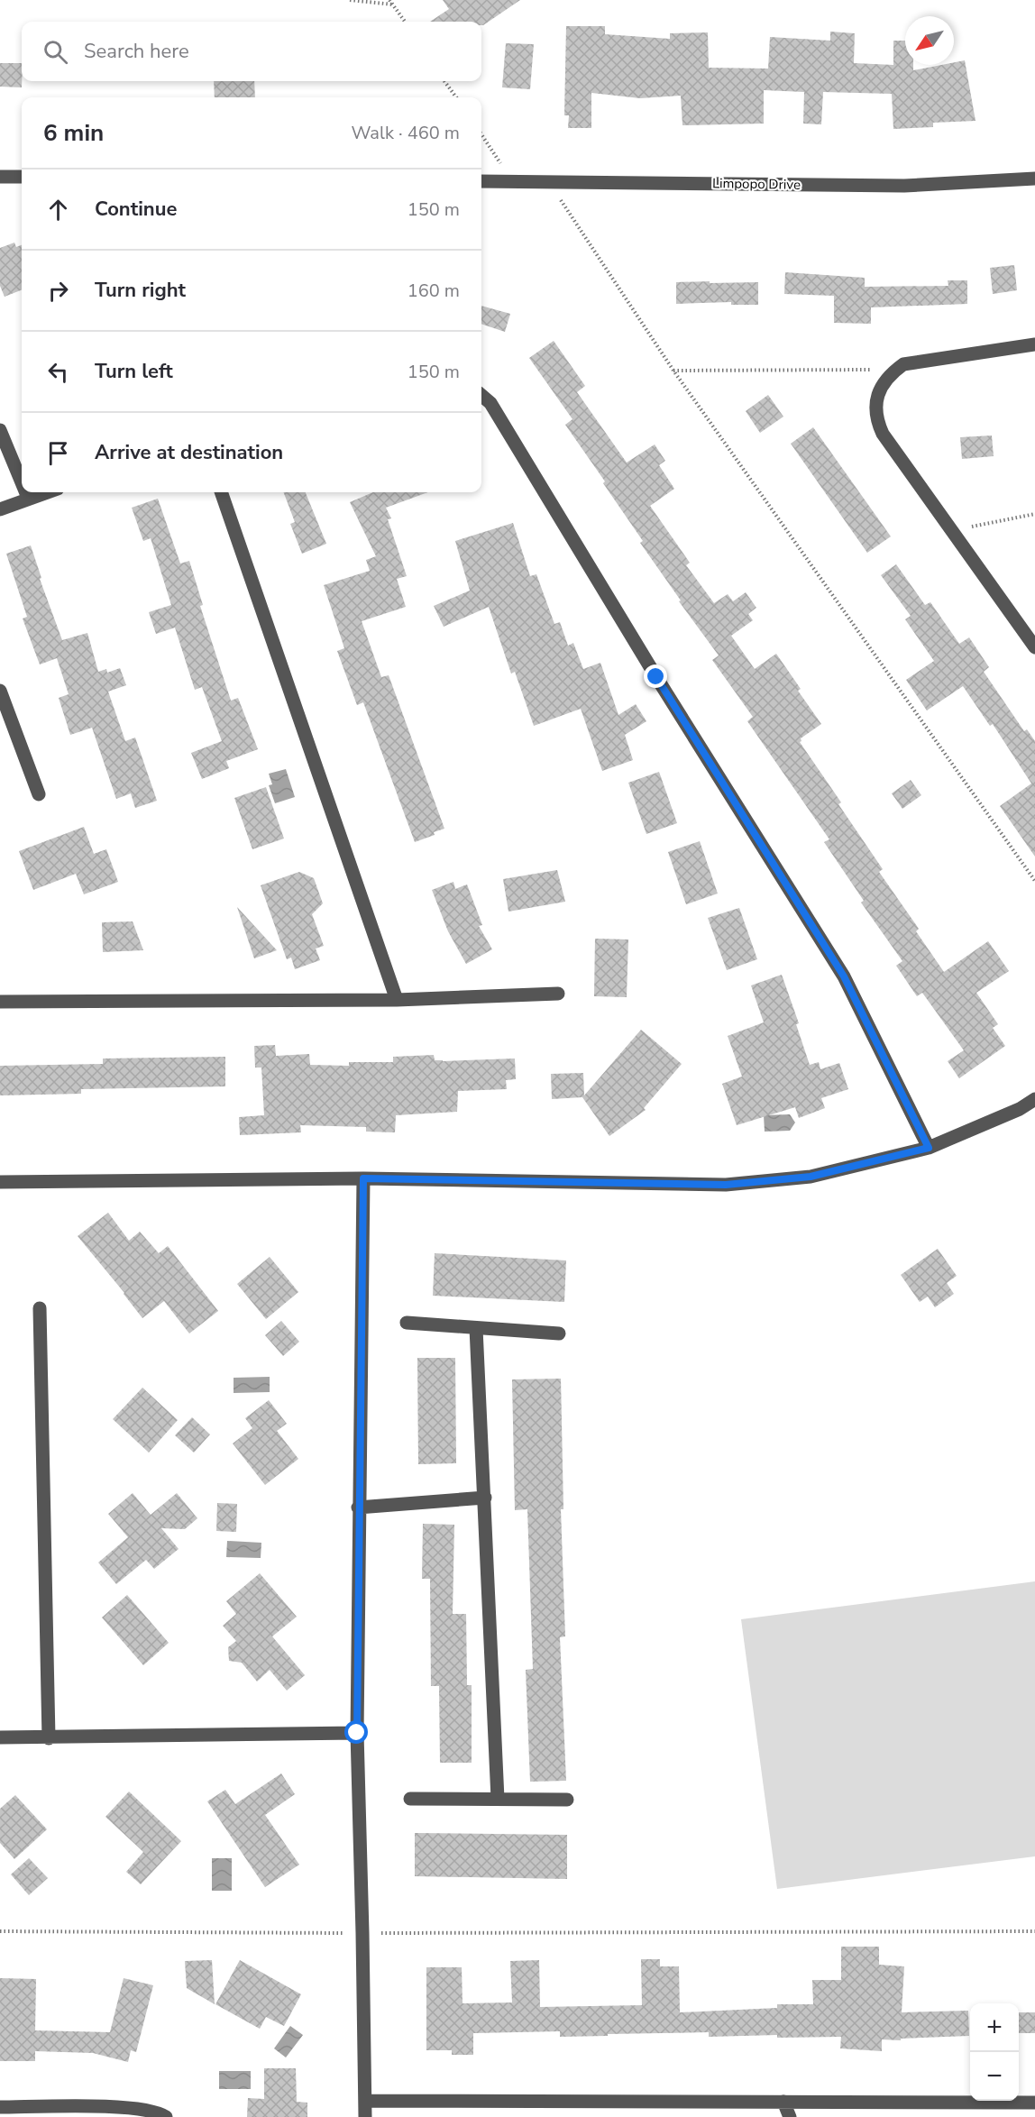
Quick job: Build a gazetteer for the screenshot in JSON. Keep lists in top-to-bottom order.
{
  "streets": {
    "street": ["Limpopo Drive"]
  },
  "north": "bottom left",
  "page": {
    "search": "Search here",
    "heading": ["6 min", "Walk · 460 m"],
    "list": [
      ["Continue", "150 m"],
      ["Turn right", "160 m"],
      ["Turn left", "150 m"],
      "Arrive at destination"
    ],
    "map_buttons": ["+", "−"]
  }
}
